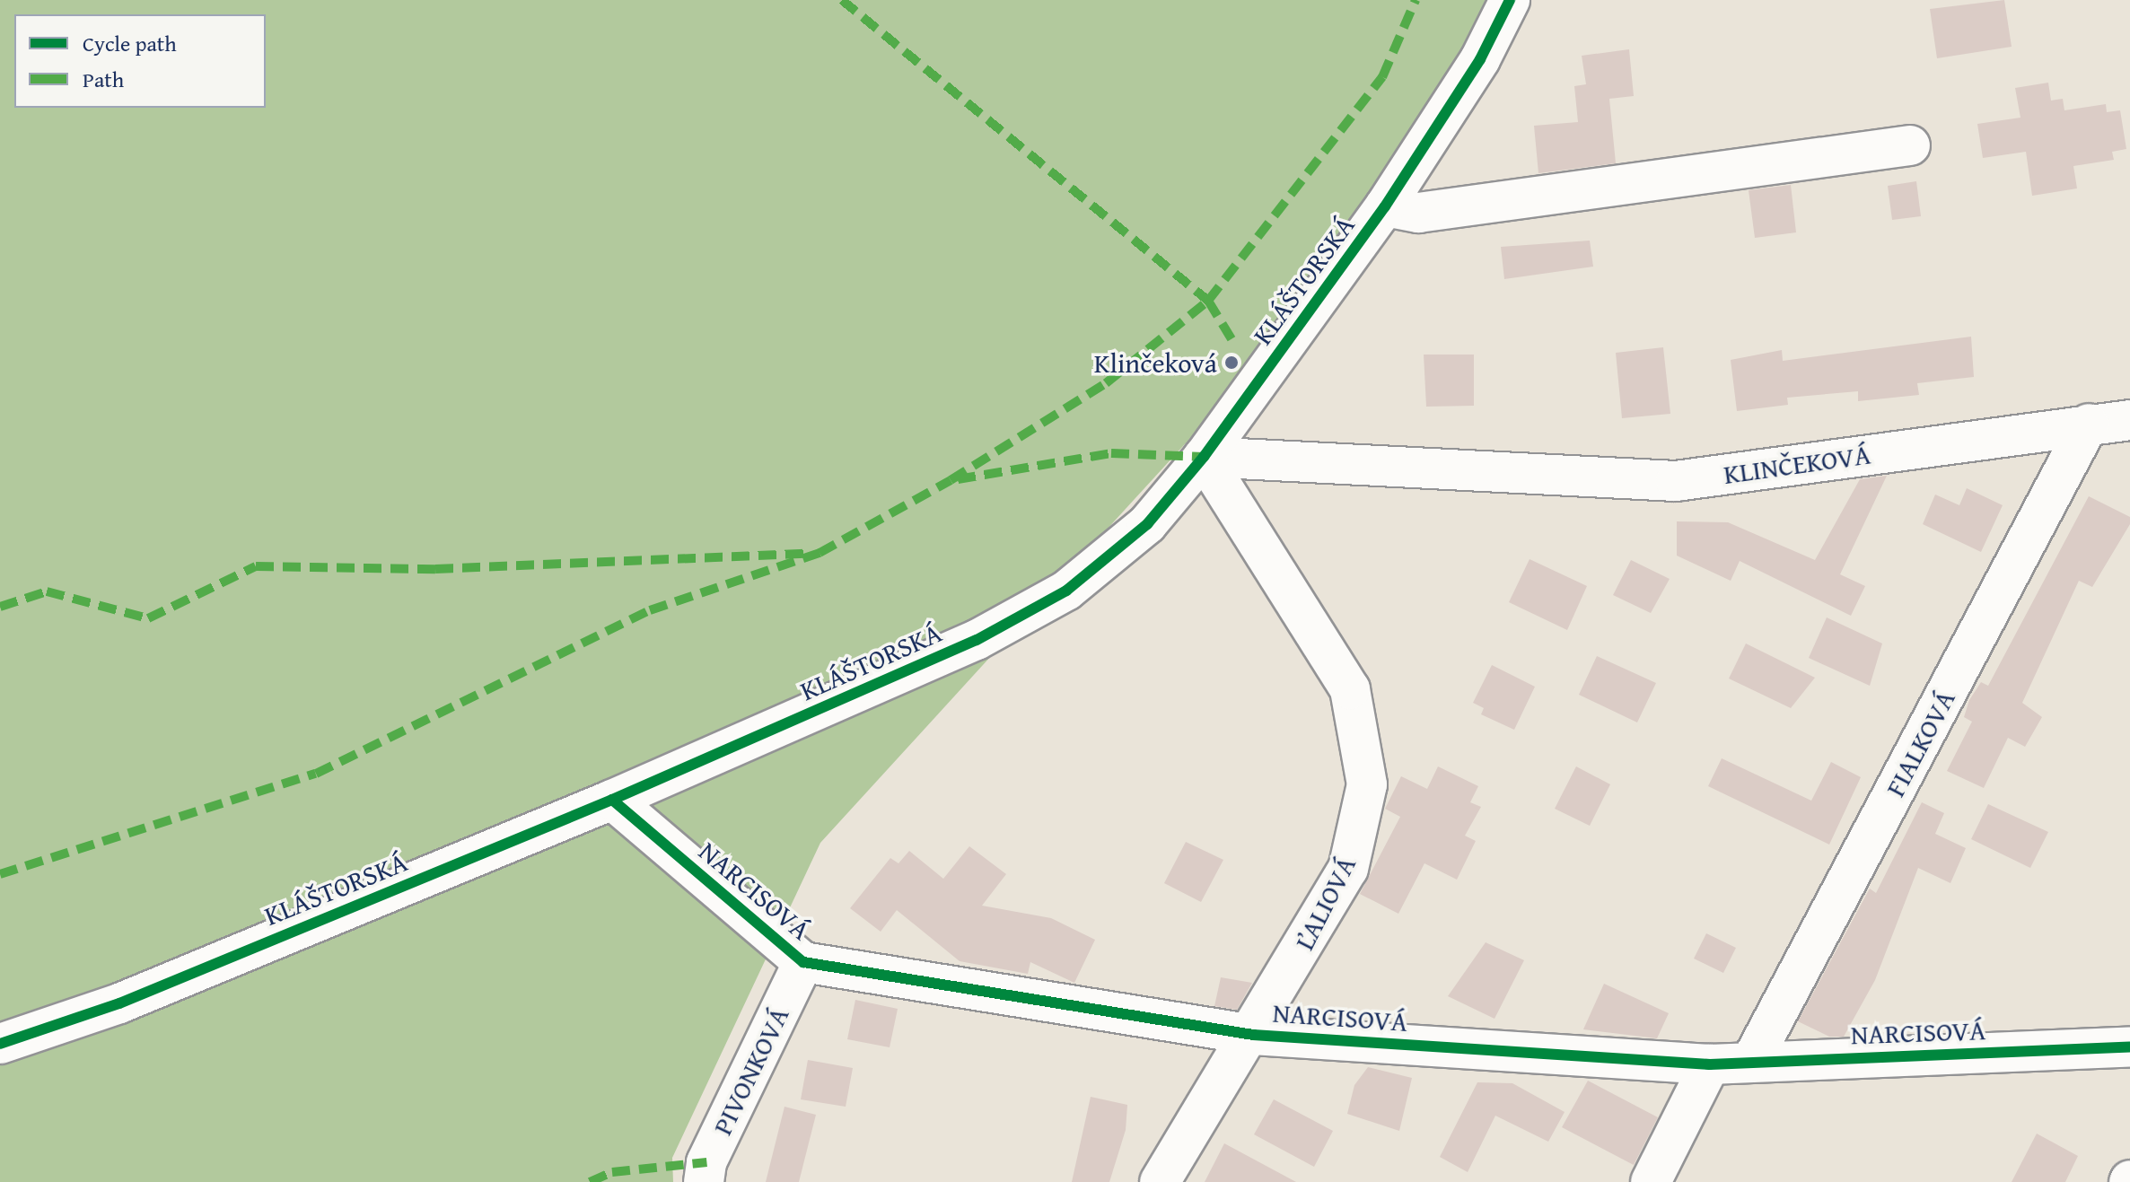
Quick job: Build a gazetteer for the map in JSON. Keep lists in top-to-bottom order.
{
  "streets": {
    "street": [
      "KLÁŠTORSKÁ",
      "KLINČEKOVÁ",
      "FIALKOVÁ",
      "NARCISOVÁ",
      "ĽALIOVÁ",
      "PIVONKOVÁ"
    ]
  },
  "crossings": [
    ["KLÁŠTORSKÁ", "KLINČEKOVÁ"],
    ["KLÁŠTORSKÁ", "NARCISOVÁ"],
    ["KLÁŠTORSKÁ", "ĽALIOVÁ"],
    ["KLINČEKOVÁ", "FIALKOVÁ"],
    ["KLINČEKOVÁ", "ĽALIOVÁ"],
    ["FIALKOVÁ", "NARCISOVÁ"],
    ["NARCISOVÁ", "ĽALIOVÁ"],
    ["NARCISOVÁ", "PIVONKOVÁ"]
  ],
  "places": ["Klinčeková"],
  "legend": ["Cycle path", "Path"]
}
